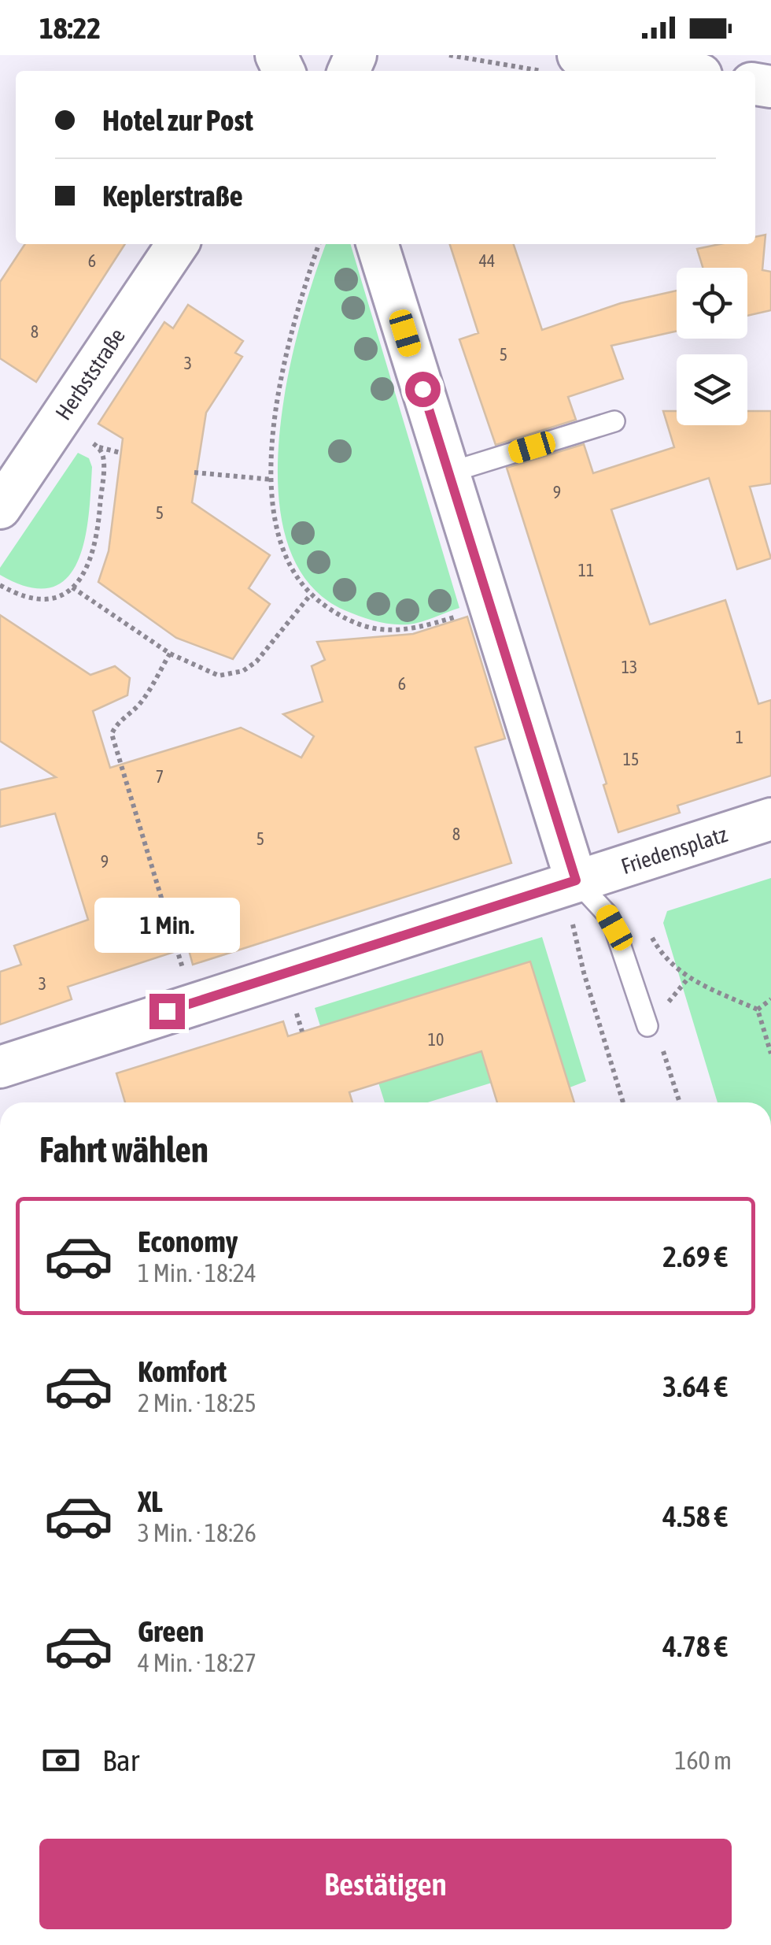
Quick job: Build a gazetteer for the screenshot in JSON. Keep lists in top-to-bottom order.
{
  "streets": {
    "street": ["Herbststraße", "Friedensplatz"]
  },
  "house_numbers": [
    "6",
    "44",
    "8",
    "5",
    "3",
    "9",
    "5",
    "11",
    "13",
    "6",
    "1",
    "15",
    "7",
    "8",
    "5",
    "9",
    "3",
    "10"
  ],
  "page": {
    "status": "18:22",
    "banner": ["Hotel zur Post", "Keplerstraße"],
    "bubble": "1 Min.",
    "heading": "Fahrt wählen",
    "list": [
      {
        "name": "Economy",
        "note": "1 Min. · 18:24",
        "value": "2.69 €"
      },
      {
        "name": "Komfort",
        "note": "2 Min. · 18:25",
        "value": "3.64 €"
      },
      {
        "name": "XL",
        "note": "3 Min. · 18:26",
        "value": "4.58 €"
      },
      {
        "name": "Green",
        "note": "4 Min. · 18:27",
        "value": "4.78 €"
      }
    ],
    "pay": ["Bar", "160 m"],
    "buttons": "Bestätigen"
  }
}
